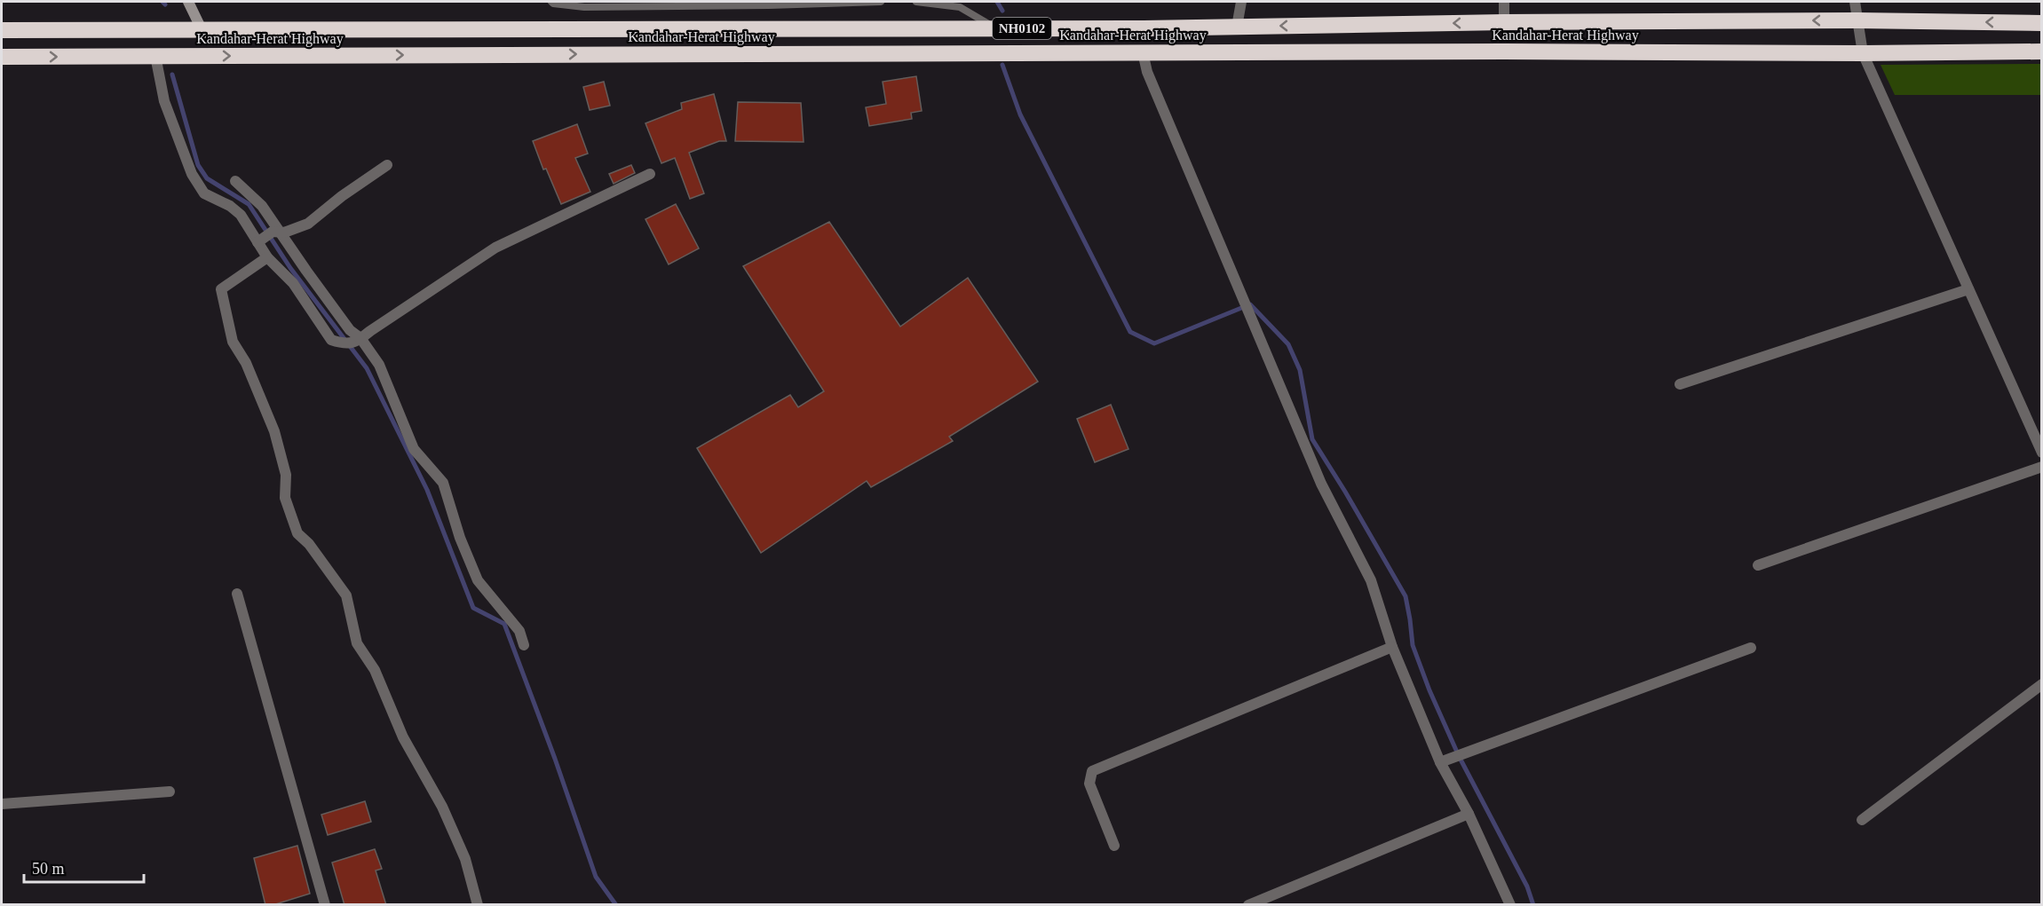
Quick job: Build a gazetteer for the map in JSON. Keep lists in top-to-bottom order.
{
  "streets": {
    "highway": ["NH0102", "Kandahar-Herat Highway"]
  },
  "scale_bar": "50 m"
}
